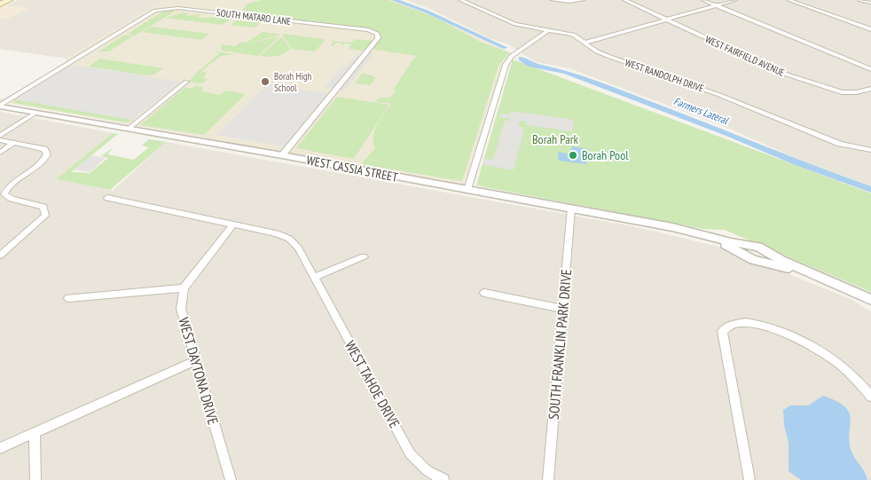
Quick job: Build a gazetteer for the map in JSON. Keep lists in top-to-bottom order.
{
  "streets": {
    "street": [
      "SOUTH MATARO LANE",
      "WEST FAIRFIELD AVENUE",
      "WEST RANDOLPH DRIVE",
      "WEST CASSIA STREET",
      "SOUTH FRANKLIN PARK DRIVE",
      "WEST DAYTONA DRIVE",
      "WEST TAHOE DRIVE"
    ]
  },
  "crossings": [
    ["SOUTH MATARO LANE", "WEST CASSIA STREET"],
    ["WEST CASSIA STREET", "SOUTH FRANKLIN PARK DRIVE"]
  ],
  "water": ["Farmers Lateral"],
  "parks": ["Borah Park"],
  "places": ["Borah High School", "Borah Pool"]
}
